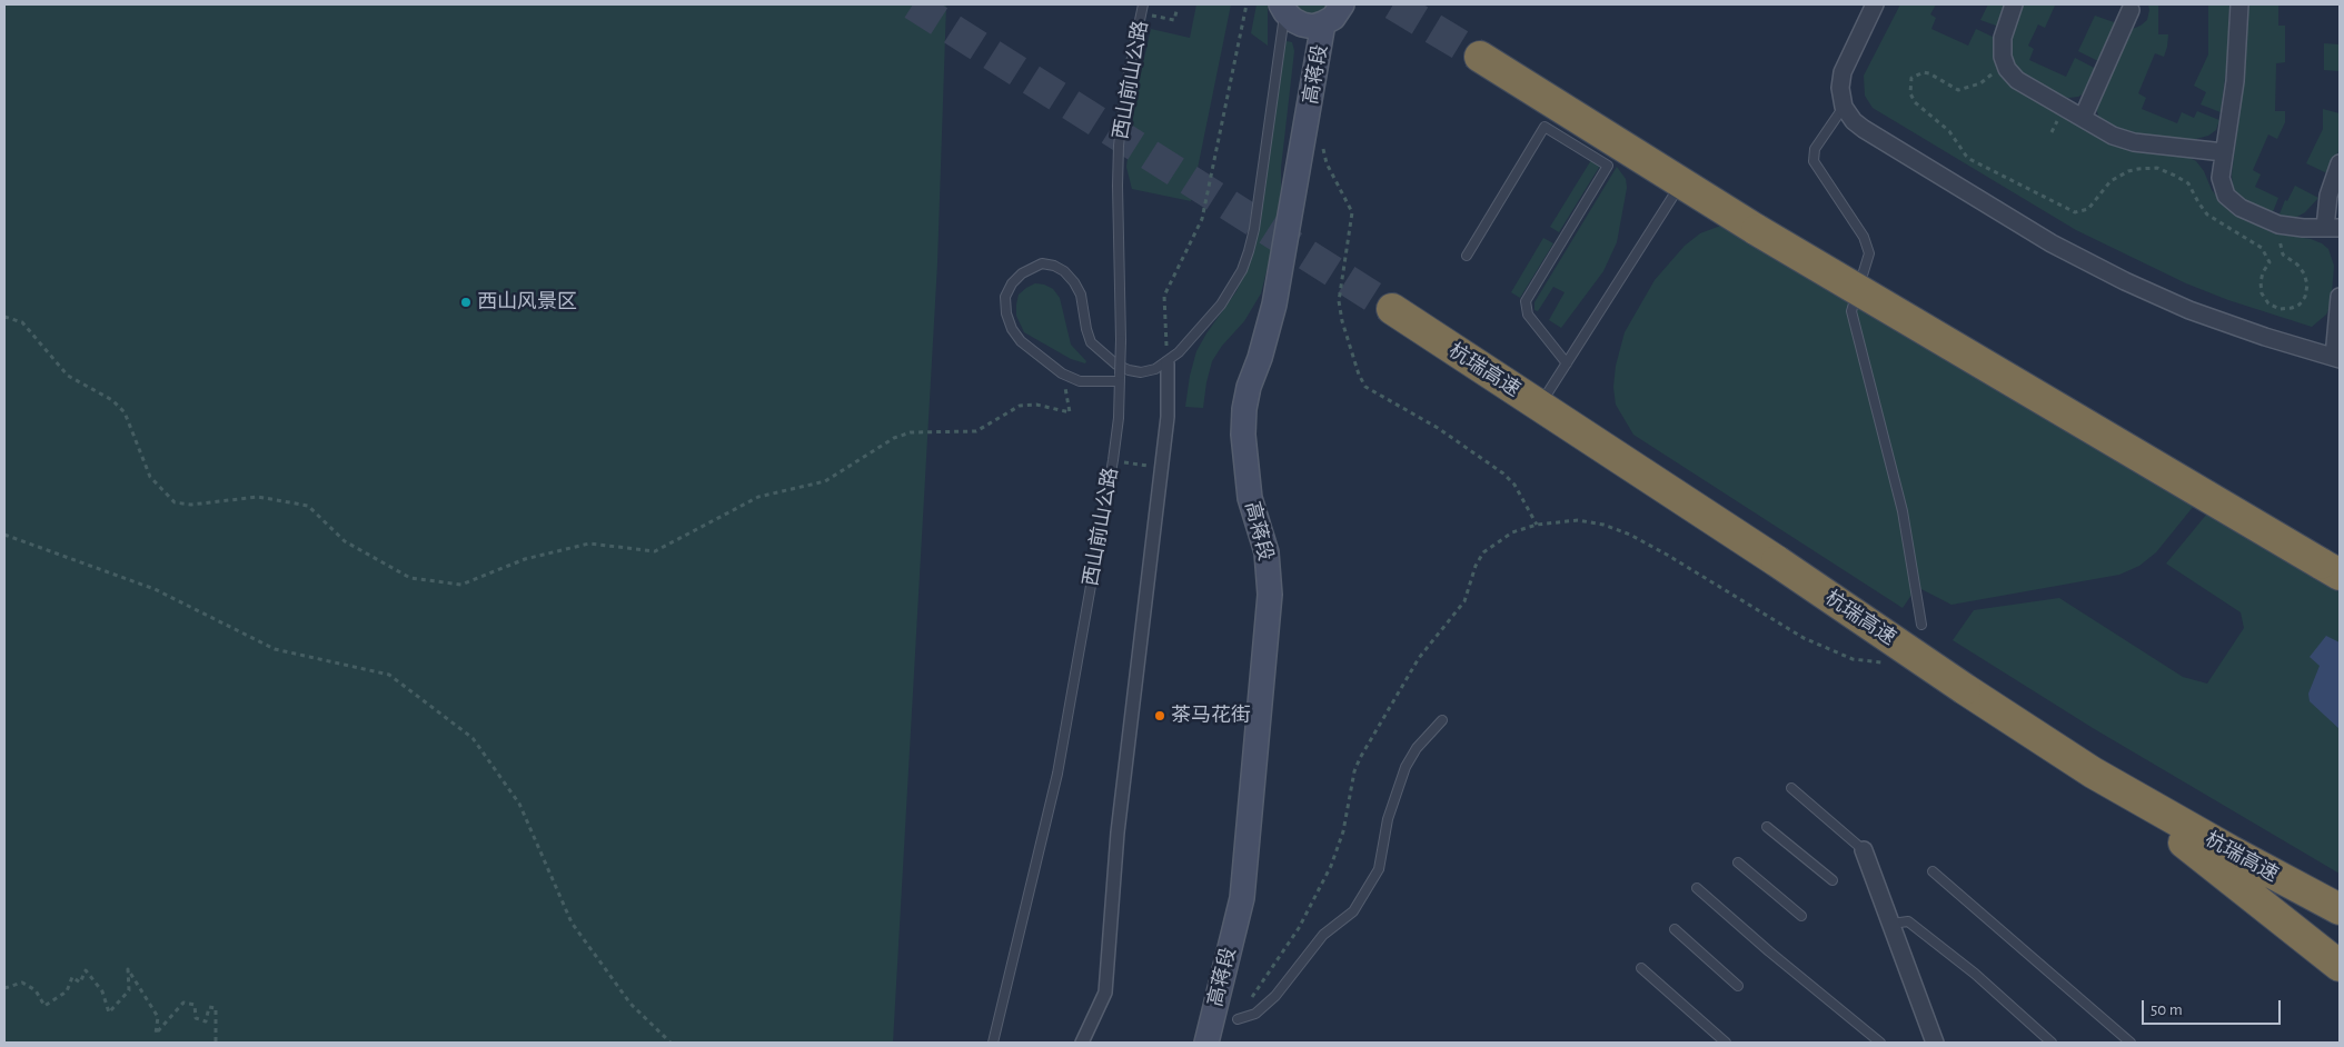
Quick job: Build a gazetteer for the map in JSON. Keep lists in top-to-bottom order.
{
  "streets": {
    "highway": ["杭瑞高速"],
    "main road": ["高蒋段"],
    "lane": ["西山前山公路"]
  },
  "places": ["西山风景区", "茶马花街"],
  "scale_bar": "50 m"
}
